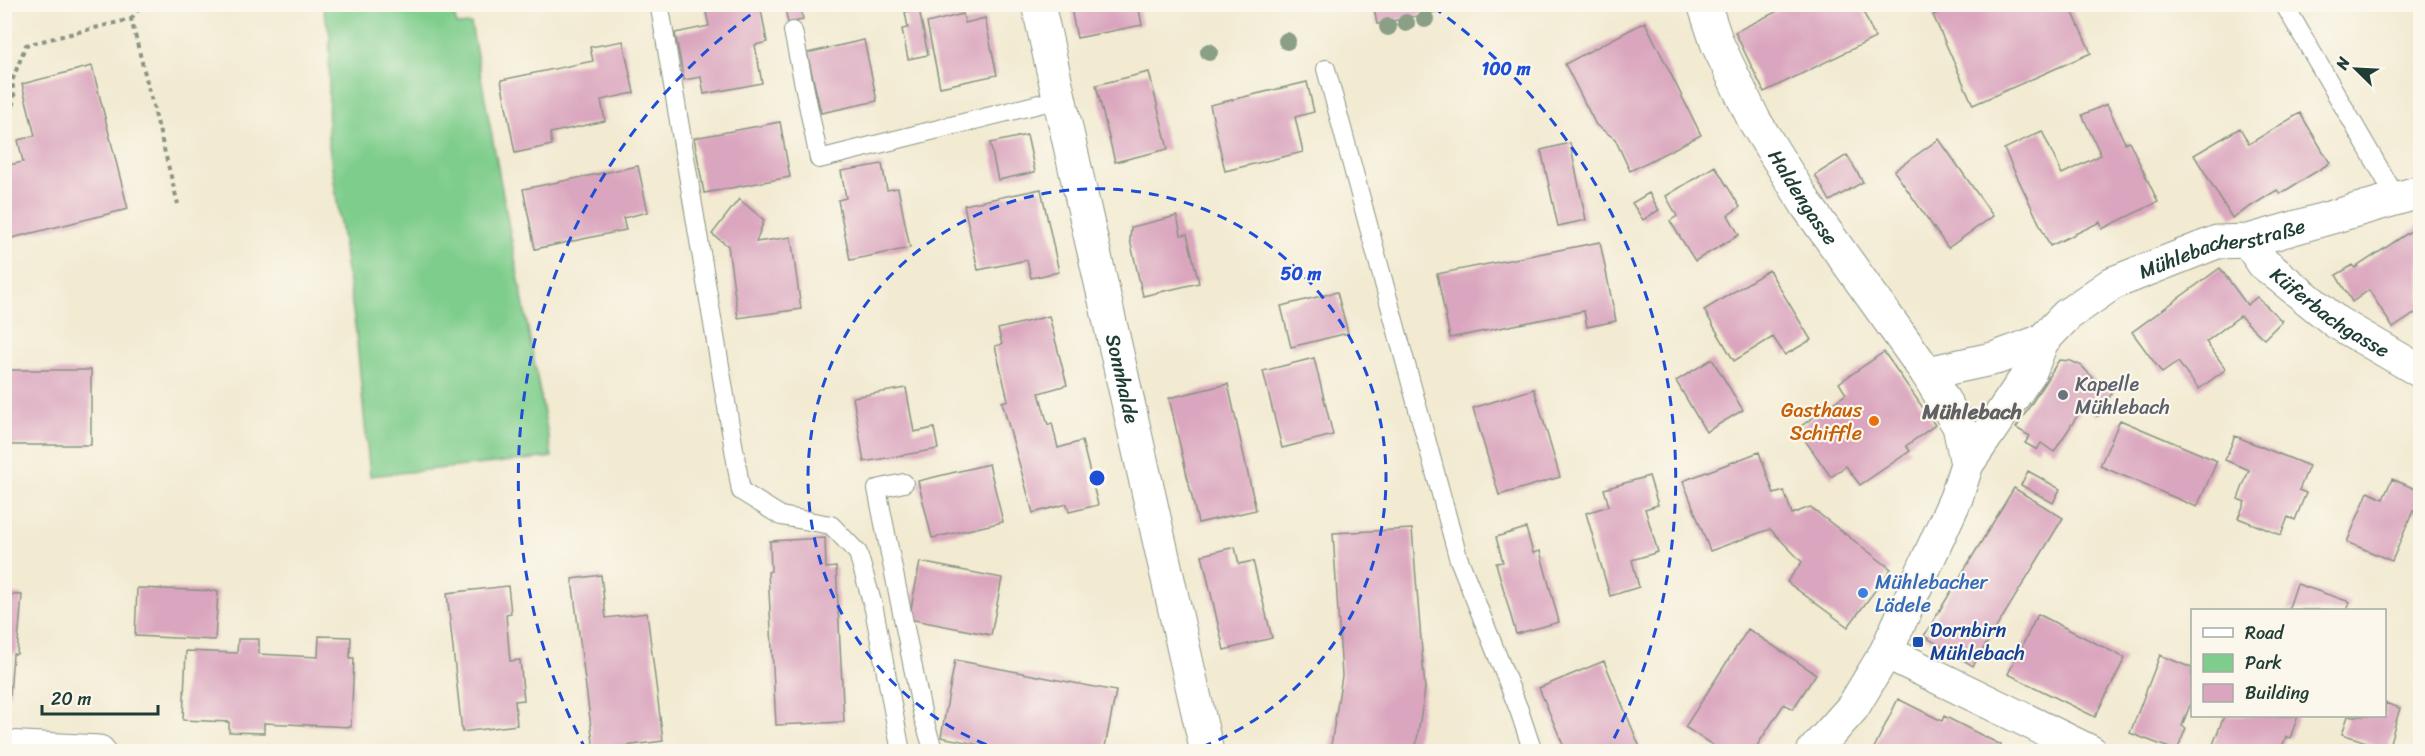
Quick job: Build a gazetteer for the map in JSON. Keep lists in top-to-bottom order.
{
  "streets": {
    "street": [
      "Haldengasse",
      "Mühlebacherstraße",
      "Küferbachgasse",
      "Sonnhalde"
    ]
  },
  "crossings": [
    ["Haldengasse", "Mühlebacherstraße"],
    ["Mühlebacherstraße", "Küferbachgasse"]
  ],
  "districts": ["Mühlebach"],
  "places": {
    "other": ["Kapelle Mühlebach", "Gasthaus Schiffle", "Mühlebacher Lädele"],
    "transit": ["Dornbirn Mühlebach"]
  },
  "legend": ["Road", "Park", "Building"],
  "scale_bar": "20 m",
  "north": "top left",
  "rings": ["100 m", "50 m"]
}
